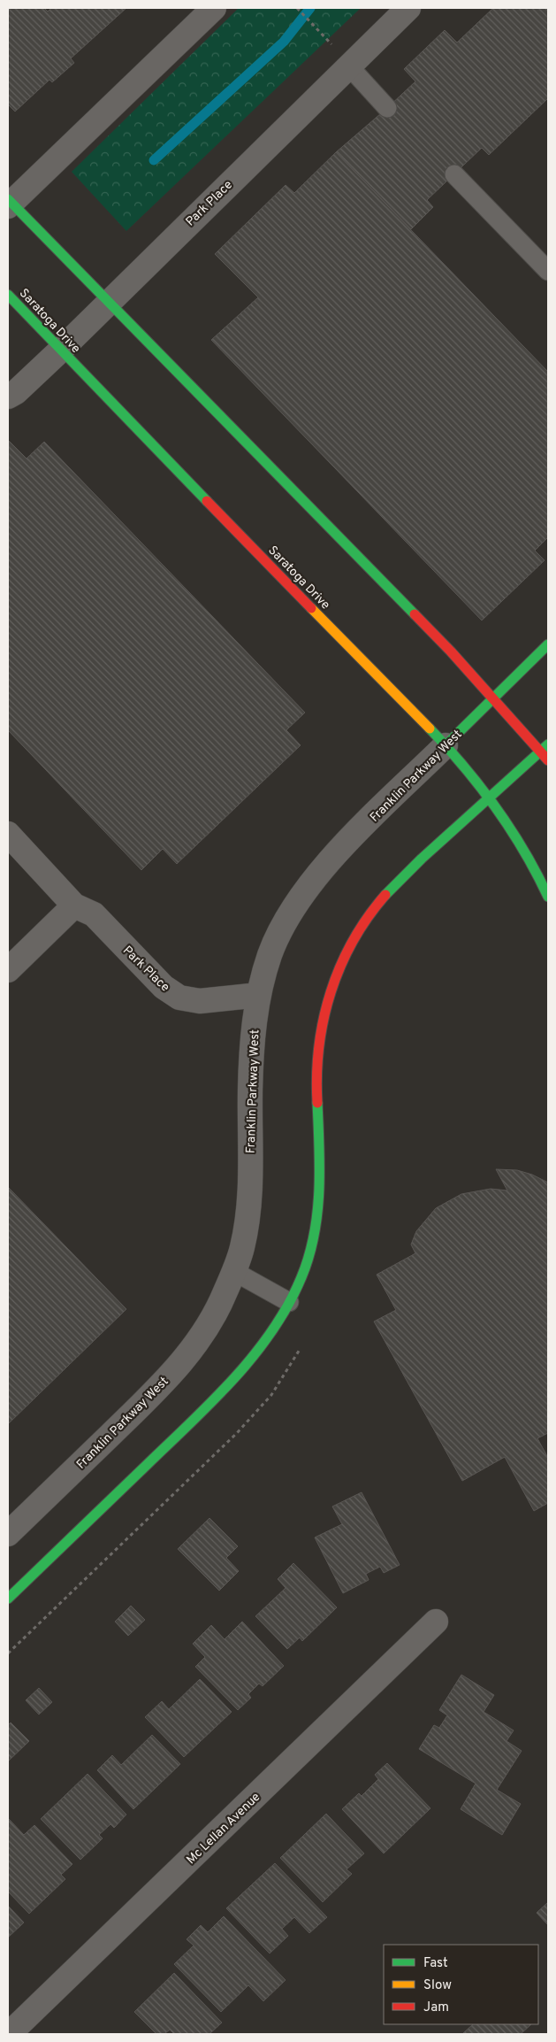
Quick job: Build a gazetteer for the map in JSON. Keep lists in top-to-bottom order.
{
  "streets": {
    "main road": ["Saratoga Drive", "Franklin Parkway West"],
    "street": ["Park Place", "Mc Lellan Avenue"]
  },
  "crossings": [
    ["Park Place", "Saratoga Drive"],
    ["Park Place", "Franklin Parkway West"],
    ["Saratoga Drive", "Franklin Parkway West"]
  ],
  "legend": ["Fast", "Slow", "Jam"]
}
